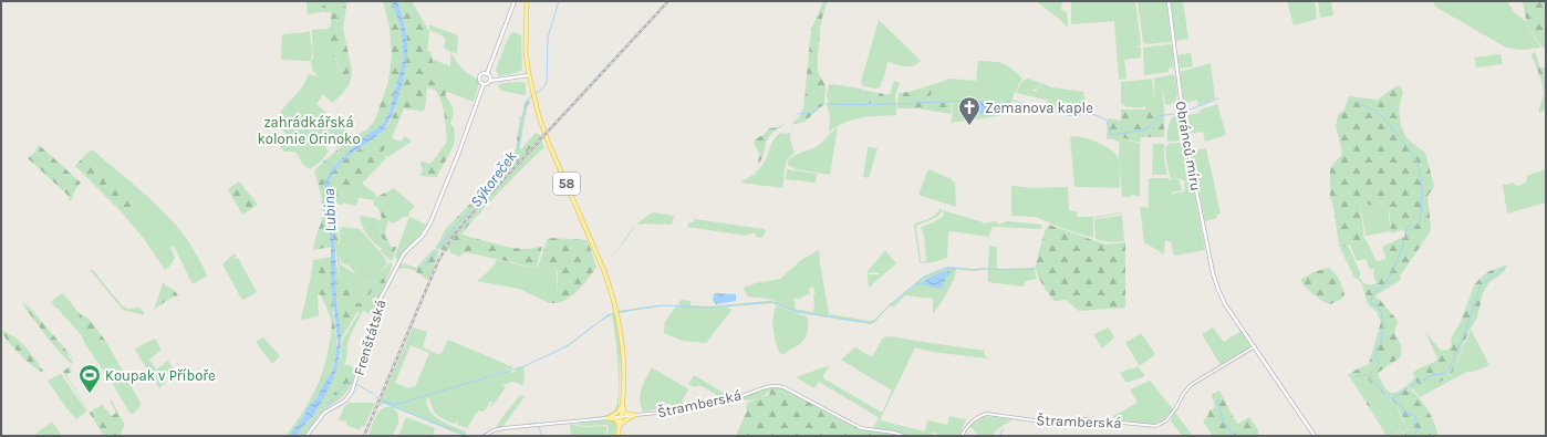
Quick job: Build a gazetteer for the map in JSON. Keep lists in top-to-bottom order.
{
  "streets": {
    "main road": ["Obránců míru", "58", "Frenštátská"],
    "street": ["Štramberská"]
  },
  "crossings": [
    ["Obránců míru", "Štramberská"],
    ["58", "Štramberská"]
  ],
  "water": ["Sýkoreček", "Lubina"],
  "parks": ["zahrádkářská kolonie Orinoko"],
  "places": {
    "church": ["Zemanova kaple"],
    "sports": ["Koupak v Příboře"]
  }
}
